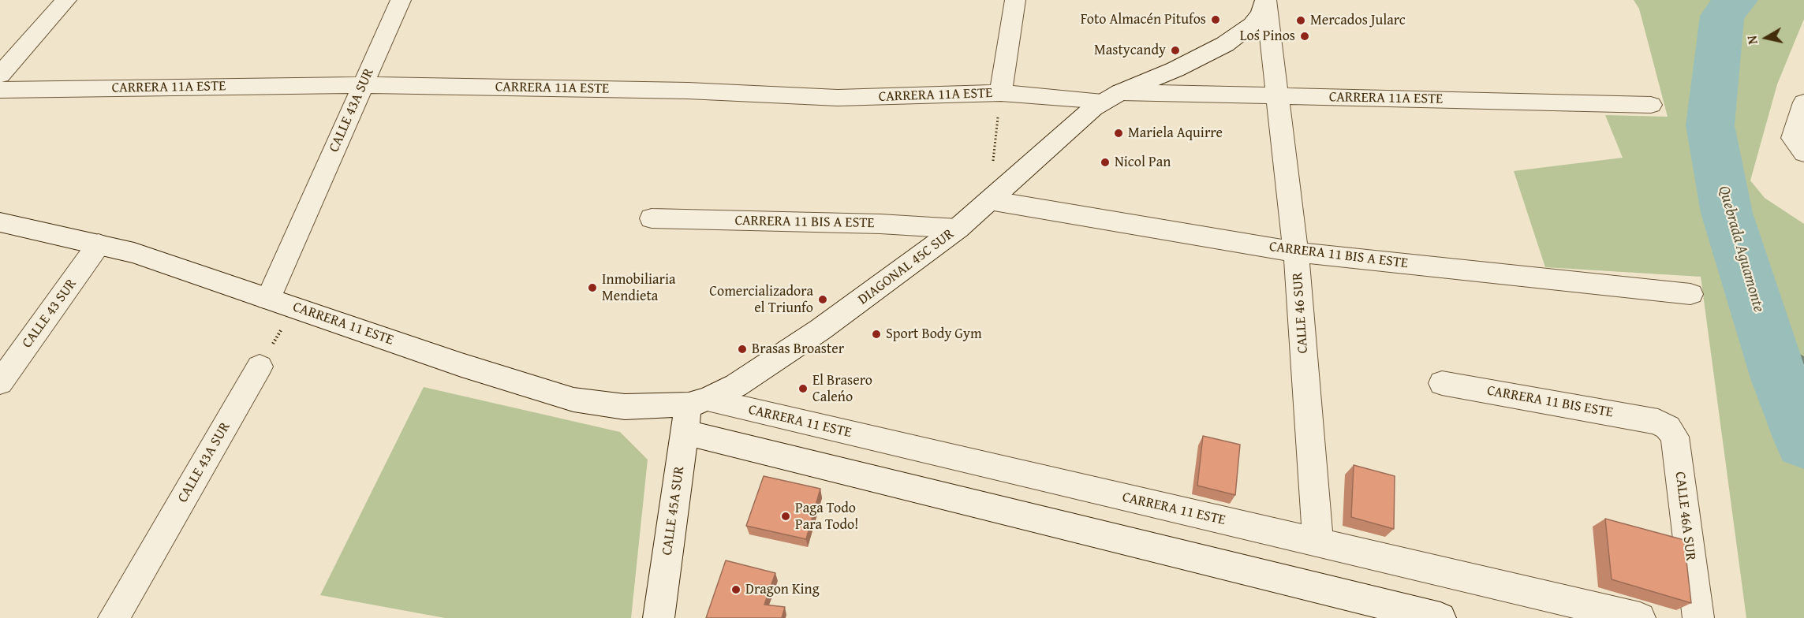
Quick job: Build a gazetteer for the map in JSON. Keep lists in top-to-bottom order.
{
  "streets": {
    "street": [
      "CARRERA 11A ESTE",
      "CALLE 43A SUR",
      "CARRERA 11 BIS A ESTE",
      "DIAGONAL 45C SUR",
      "CALLE 46 SUR",
      "CALLE 43 SUR",
      "CARRERA 11 ESTE",
      "CARRERA 11 BIS ESTE",
      "CALLE 45A SUR",
      "CALLE 46A SUR"
    ]
  },
  "crossings": [
    ["CARRERA 11A ESTE", "CALLE 43A SUR"],
    ["CARRERA 11A ESTE", "DIAGONAL 45C SUR"],
    ["CARRERA 11A ESTE", "CALLE 46 SUR"],
    ["CALLE 43A SUR", "CARRERA 11 ESTE"],
    ["CARRERA 11 BIS A ESTE", "DIAGONAL 45C SUR"],
    ["CARRERA 11 BIS A ESTE", "CALLE 46 SUR"],
    ["DIAGONAL 45C SUR", "CARRERA 11 ESTE"],
    ["DIAGONAL 45C SUR", "CALLE 45A SUR"],
    ["CALLE 46 SUR", "CARRERA 11 ESTE"],
    ["CALLE 43 SUR", "CARRERA 11 ESTE"],
    ["CARRERA 11 ESTE", "CALLE 45A SUR"],
    ["CARRERA 11 BIS ESTE", "CALLE 46A SUR"]
  ],
  "water": ["Quebrada Aguamonte"],
  "places": [
    "Foto Almacén Pitufos",
    "Mercados Jularc",
    "Los Pinos",
    "Mastycandy",
    "Mariela Aquirre",
    "Nicol Pan",
    "Inmobiliaria Mendieta",
    "Comercializadora el Triunfo",
    "Sport Body Gym",
    "Brasas Broaster",
    "El Brasero Caleńo",
    "Paga Todo Para Todo!",
    "Dragon King"
  ],
  "north": "left"
}
